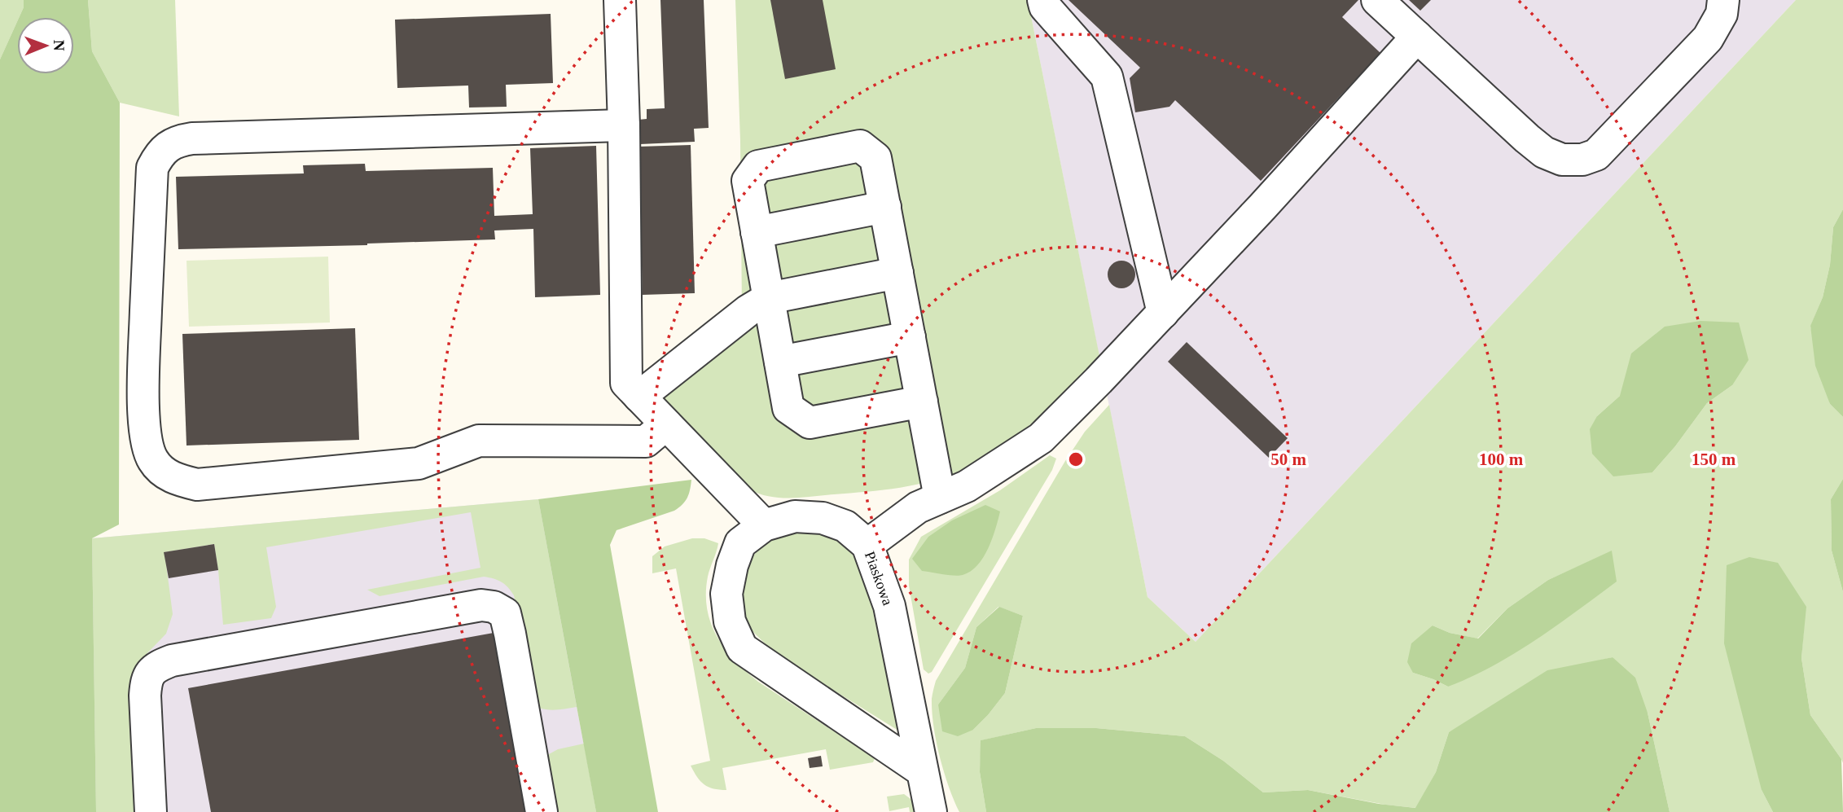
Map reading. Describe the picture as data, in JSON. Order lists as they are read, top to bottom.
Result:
{
  "streets": {
    "street": ["Piaskowa"]
  },
  "north": "right",
  "rings": ["50 m", "100 m", "150 m"]
}
